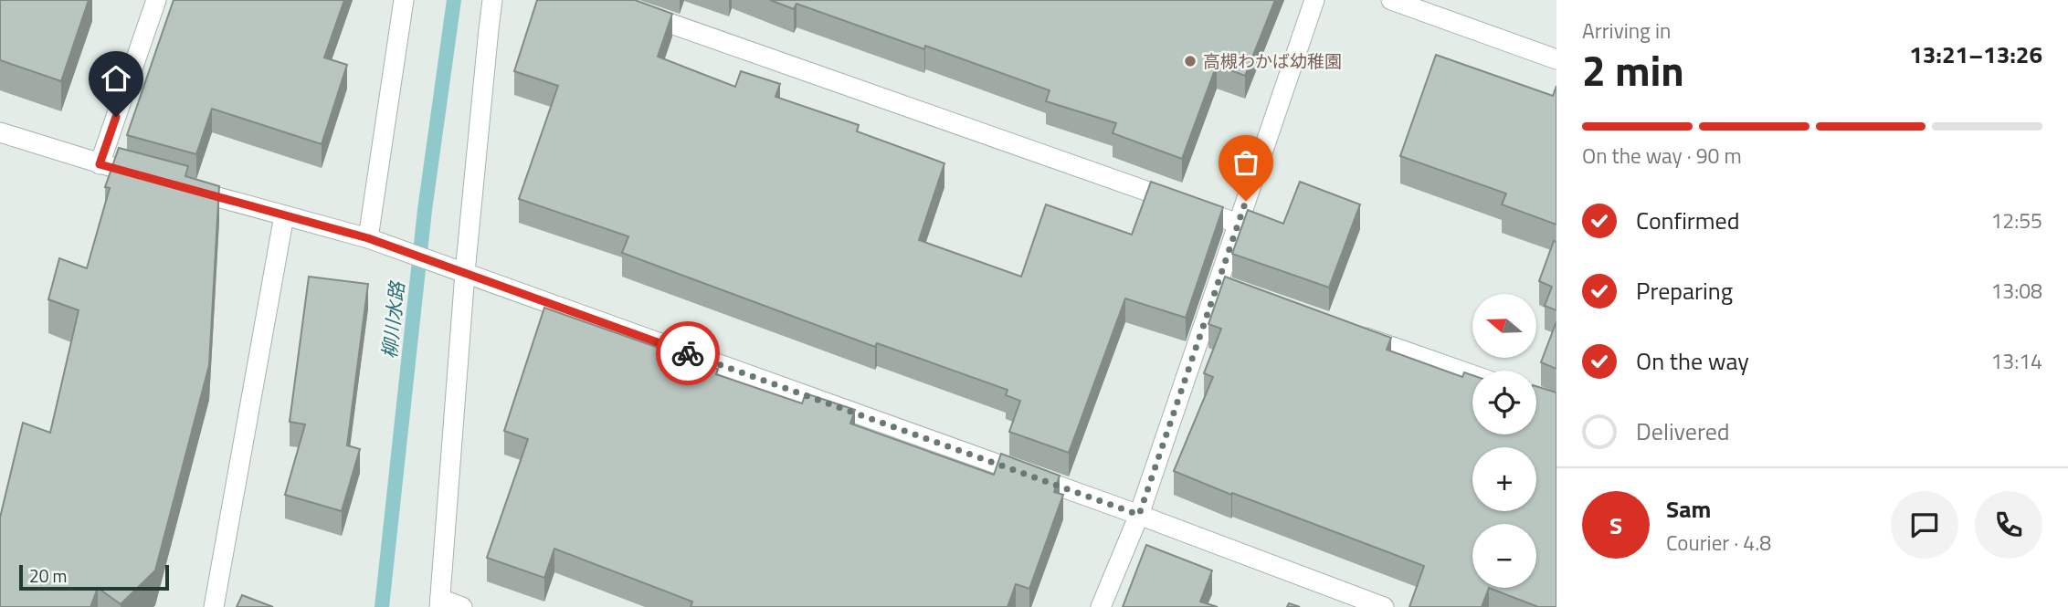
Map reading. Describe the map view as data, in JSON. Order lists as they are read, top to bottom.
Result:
{
  "water": ["柳川水路"],
  "places": ["高槻わかば幼稚園"],
  "scale_bar": "20 m",
  "north": "left",
  "page": {
    "heading": ["2 min", "Arriving in", "13:21–13:26"],
    "panel": ["Sam", "Courier · 4.8"],
    "bar": "On the way · 90 m",
    "list": [
      ["Confirmed", "12:55"],
      ["Preparing", "13:08"],
      ["On the way", "13:14"],
      "Delivered"
    ],
    "map_buttons": ["+", "−"],
    "round": "S",
    "scale": "20 m"
  }
}
